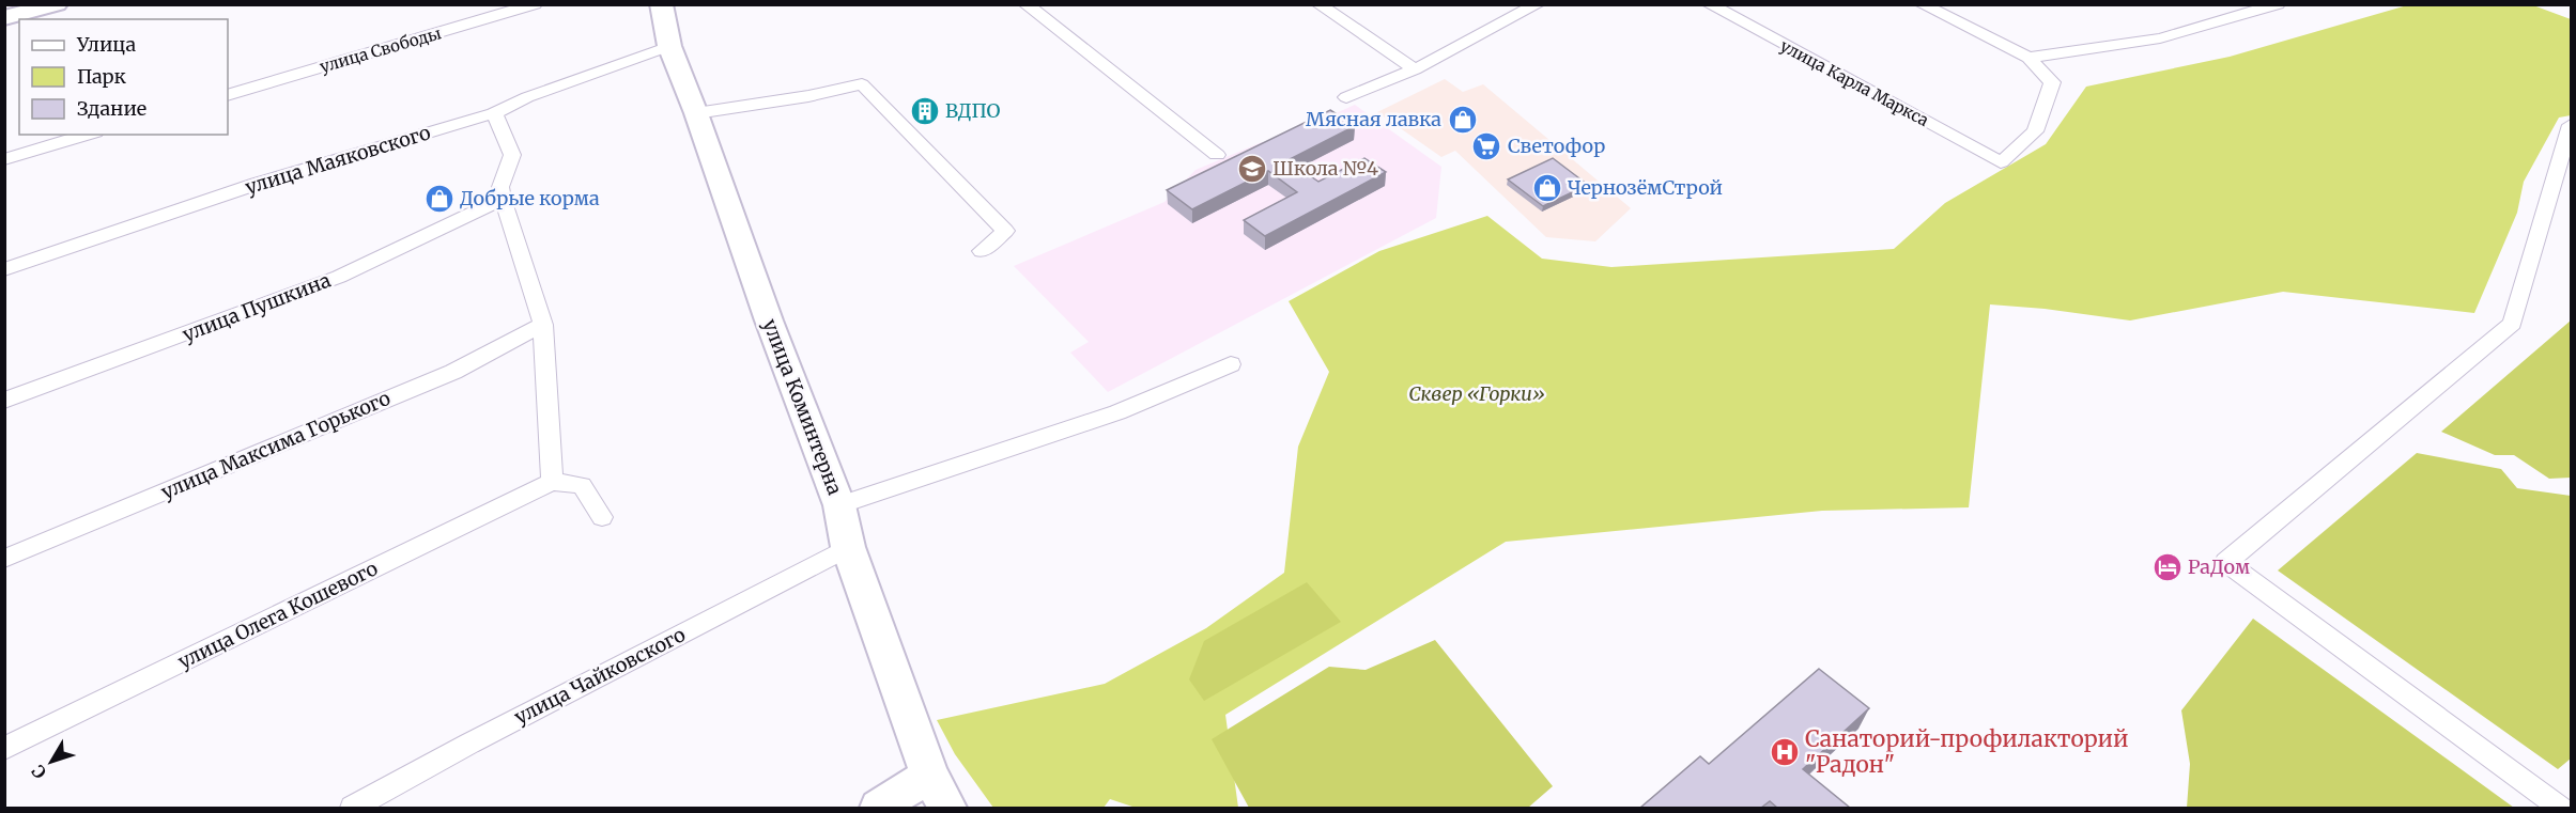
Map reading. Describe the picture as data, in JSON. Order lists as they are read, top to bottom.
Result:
{
  "streets": {
    "street": [
      "улица Свободы",
      "улица Карла Маркса",
      "улица Маяковского",
      "улица Пушкина",
      "улица Коминтерна",
      "улица Максима Горького",
      "улица Олега Кошевого",
      "улица Чайковского"
    ]
  },
  "crossings": [
    ["улица Маяковского", "улица Коминтерна"],
    ["улица Коминтерна", "улица Чайковского"]
  ],
  "parks": ["Сквер «Горки»"],
  "places": {
    "building": ["ВДПО"],
    "shop": ["Мясная лавка", "ЧернозёмСтрой", "Добрые корма"],
    "supermarket": ["Светофор"],
    "school or university": ["Школа №4"],
    "hotel": ["РаДом"],
    "hospital": ["Санаторий-профилакторий \"Радон\""]
  },
  "legend": ["Улица", "Парк", "Здание"],
  "north": "bottom left"
}
